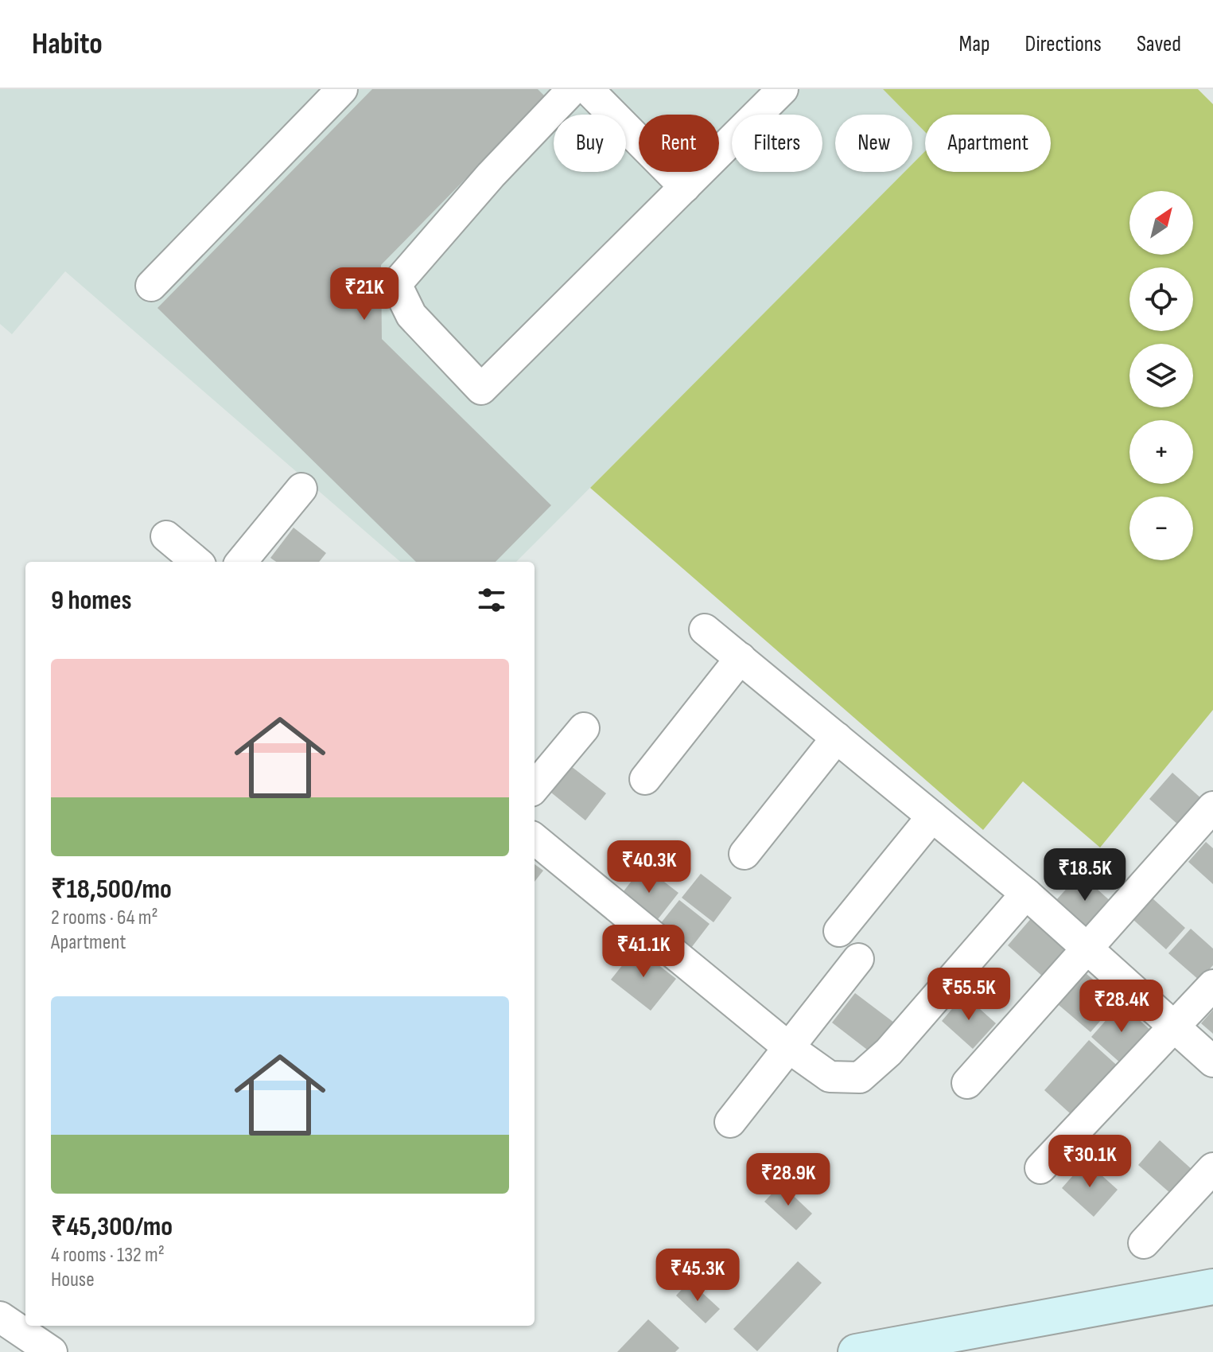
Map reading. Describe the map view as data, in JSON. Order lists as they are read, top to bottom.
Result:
{
  "north": "top right",
  "page": {
    "header": "Habito",
    "nav": ["Map", "Directions", "Saved"],
    "chip": [
      "Buy",
      "Rent",
      "Filters",
      "New",
      "Apartment"
    ],
    "map_buttons": ["+", "−"],
    "price": [
      "₹21K",
      "₹40.3K",
      "₹18.5K",
      "₹41.1K",
      "₹55.5K",
      "₹28.4K",
      "₹30.1K",
      "₹28.9K",
      "₹45.3K"
    ],
    "heading": "9 homes",
    "list": [
      {
        "name": "₹18,500/mo",
        "note": "2 rooms · 64 m² · Apartment"
      },
      {
        "name": "₹45,300/mo",
        "note": "4 rooms · 132 m² · House"
      }
    ]
  }
}
